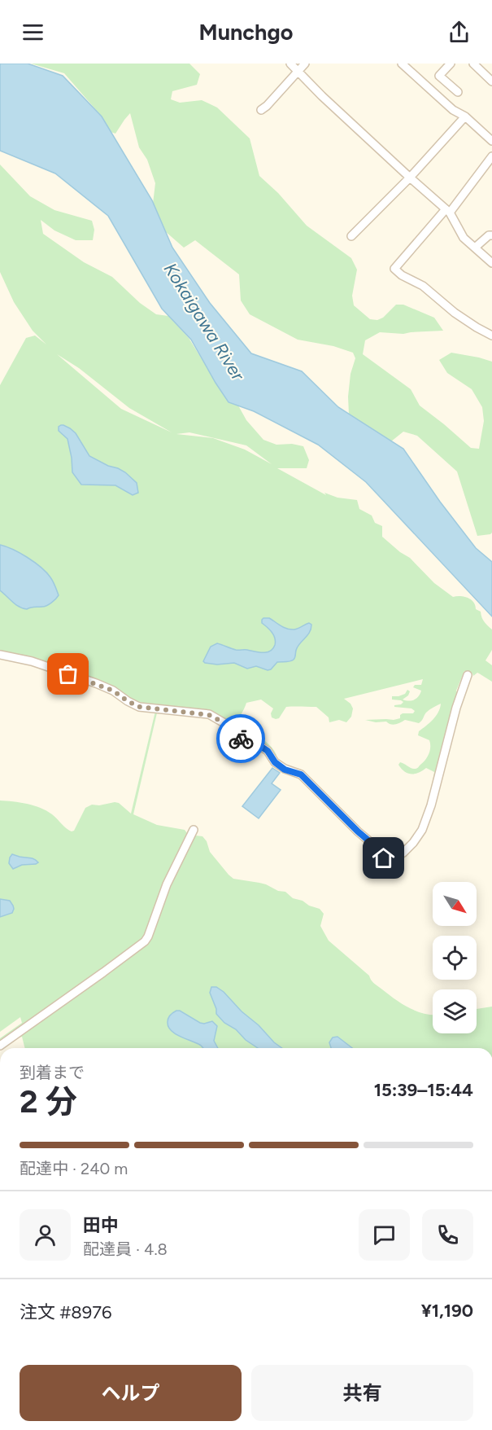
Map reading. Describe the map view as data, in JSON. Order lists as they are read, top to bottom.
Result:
{
  "water": ["Kokaigawa River"],
  "north": "bottom right",
  "page": {
    "header": "Munchgo",
    "heading": ["2 分", "到着まで", "15:39–15:44"],
    "panel": [
      "田中",
      "配達員 · 4.8",
      "注文 #8976",
      "¥1,190"
    ],
    "bar": "配達中 · 240 m",
    "buttons": ["ヘルプ", "共有"]
  }
}
